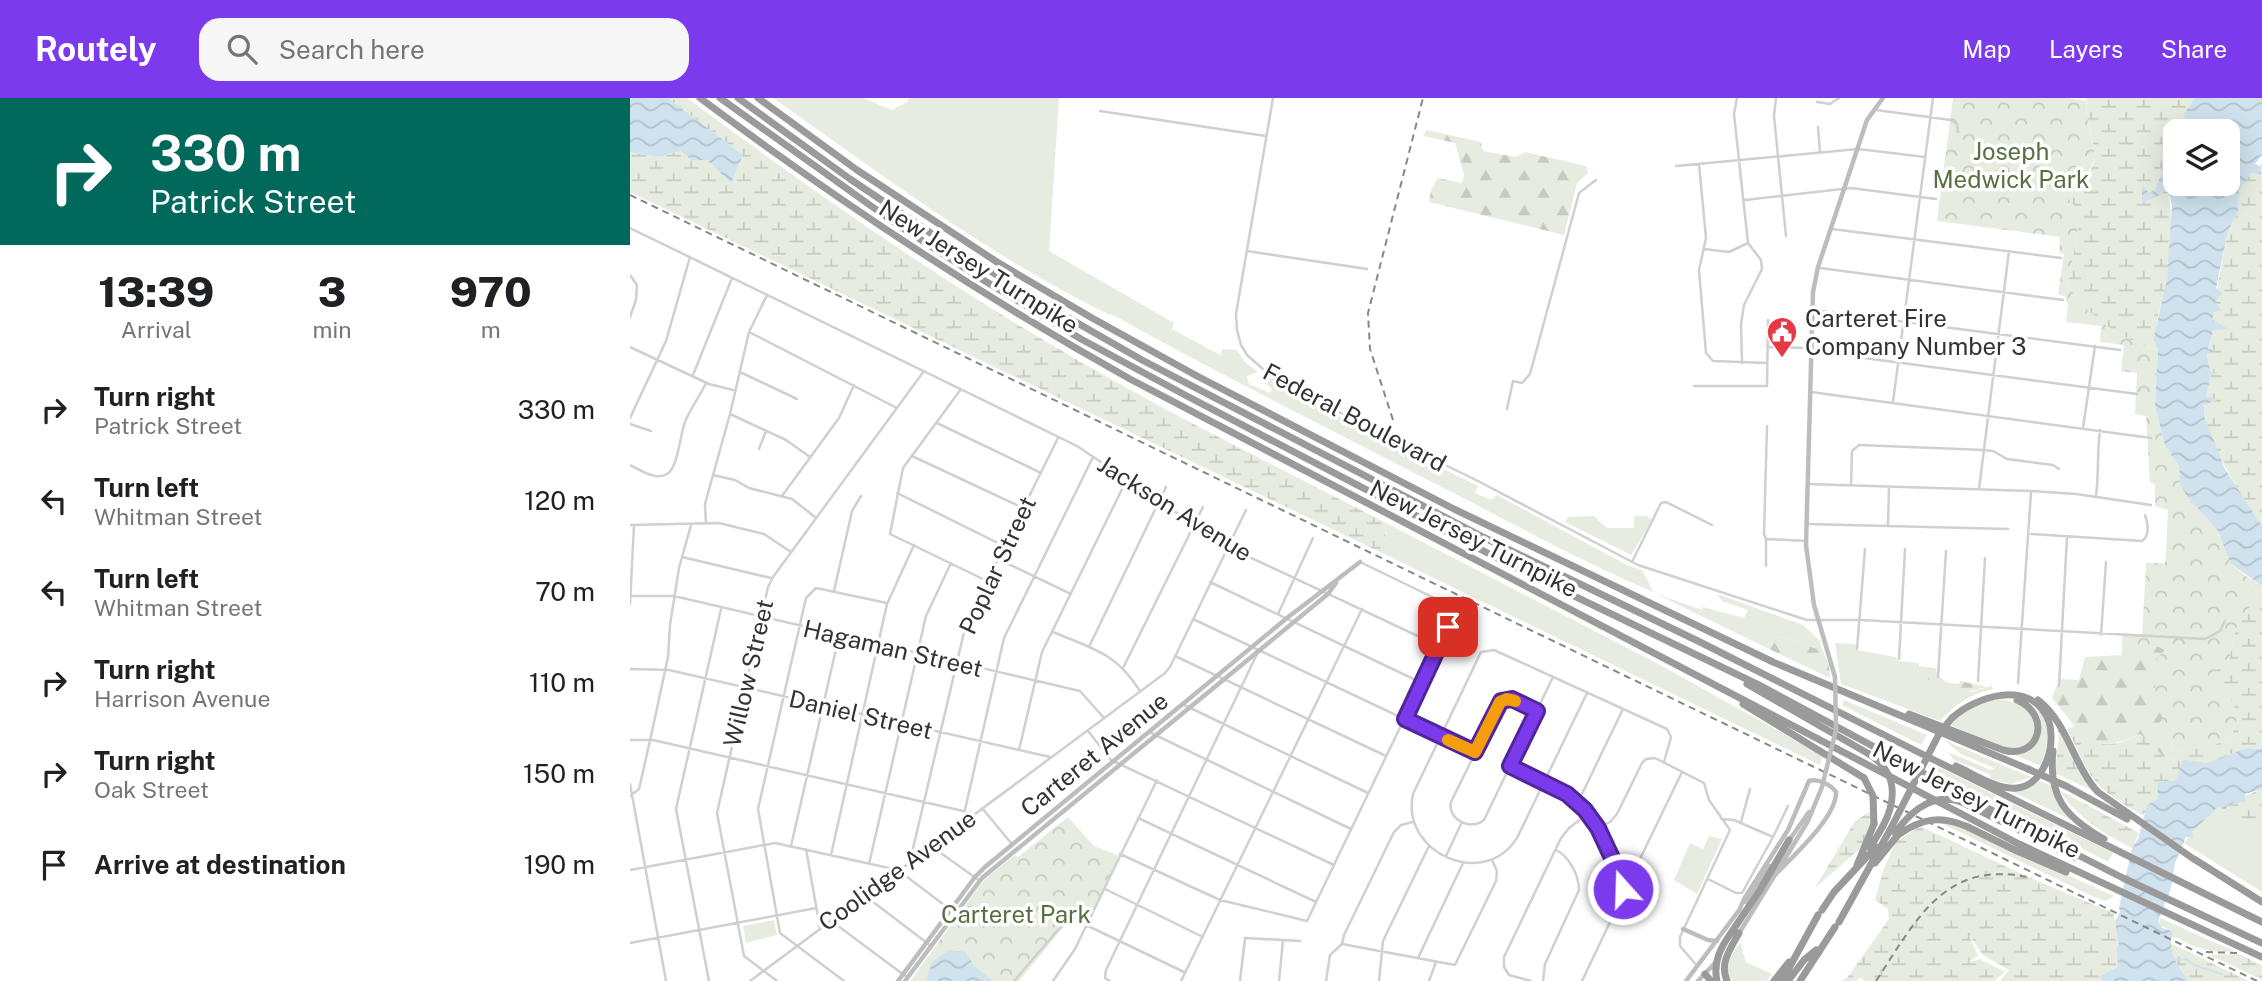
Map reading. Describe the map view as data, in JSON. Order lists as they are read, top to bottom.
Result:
{
  "streets": {
    "highway": ["New Jersey Turnpike"],
    "main road": ["Carteret Avenue"],
    "street": [
      "Federal Boulevard",
      "Jackson Avenue",
      "Poplar Street",
      "Hagaman Street",
      "Willow Street",
      "Daniel Street",
      "Coolidge Avenue"
    ]
  },
  "crossings": [
    ["Jackson Avenue", "Poplar Street"],
    ["Jackson Avenue", "Willow Street"],
    ["Jackson Avenue", "Carteret Avenue"],
    ["Jackson Avenue", "Coolidge Avenue"],
    ["Poplar Street", "Hagaman Street"],
    ["Poplar Street", "Daniel Street"],
    ["Poplar Street", "Coolidge Avenue"],
    ["Hagaman Street", "Willow Street"],
    ["Hagaman Street", "Coolidge Avenue"],
    ["Willow Street", "Daniel Street"],
    ["Willow Street", "Coolidge Avenue"],
    ["Daniel Street", "Coolidge Avenue"]
  ],
  "parks": ["Joseph Medwick Park", "Carteret Park"],
  "places": {
    "public building": ["Carteret Fire Company Number 3"]
  },
  "page": {
    "header": "Routely",
    "search": "Search here",
    "nav": ["Map", "Layers", "Share"],
    "turn": ["330 m", "Patrick Street"],
    "eta": [
      "13:39",
      "Arrival",
      "3",
      "min",
      "970",
      "m"
    ],
    "list": [
      {
        "name": "Turn right",
        "note": "Patrick Street",
        "value": "330 m"
      },
      {
        "name": "Turn left",
        "note": "Whitman Street",
        "value": "120 m"
      },
      {
        "name": "Turn left",
        "note": "Whitman Street",
        "value": "70 m"
      },
      {
        "name": "Turn right",
        "note": "Harrison Avenue",
        "value": "110 m"
      },
      {
        "name": "Turn right",
        "note": "Oak Street",
        "value": "150 m"
      },
      {
        "name": "Arrive at destination",
        "value": "190 m"
      }
    ]
  }
}
